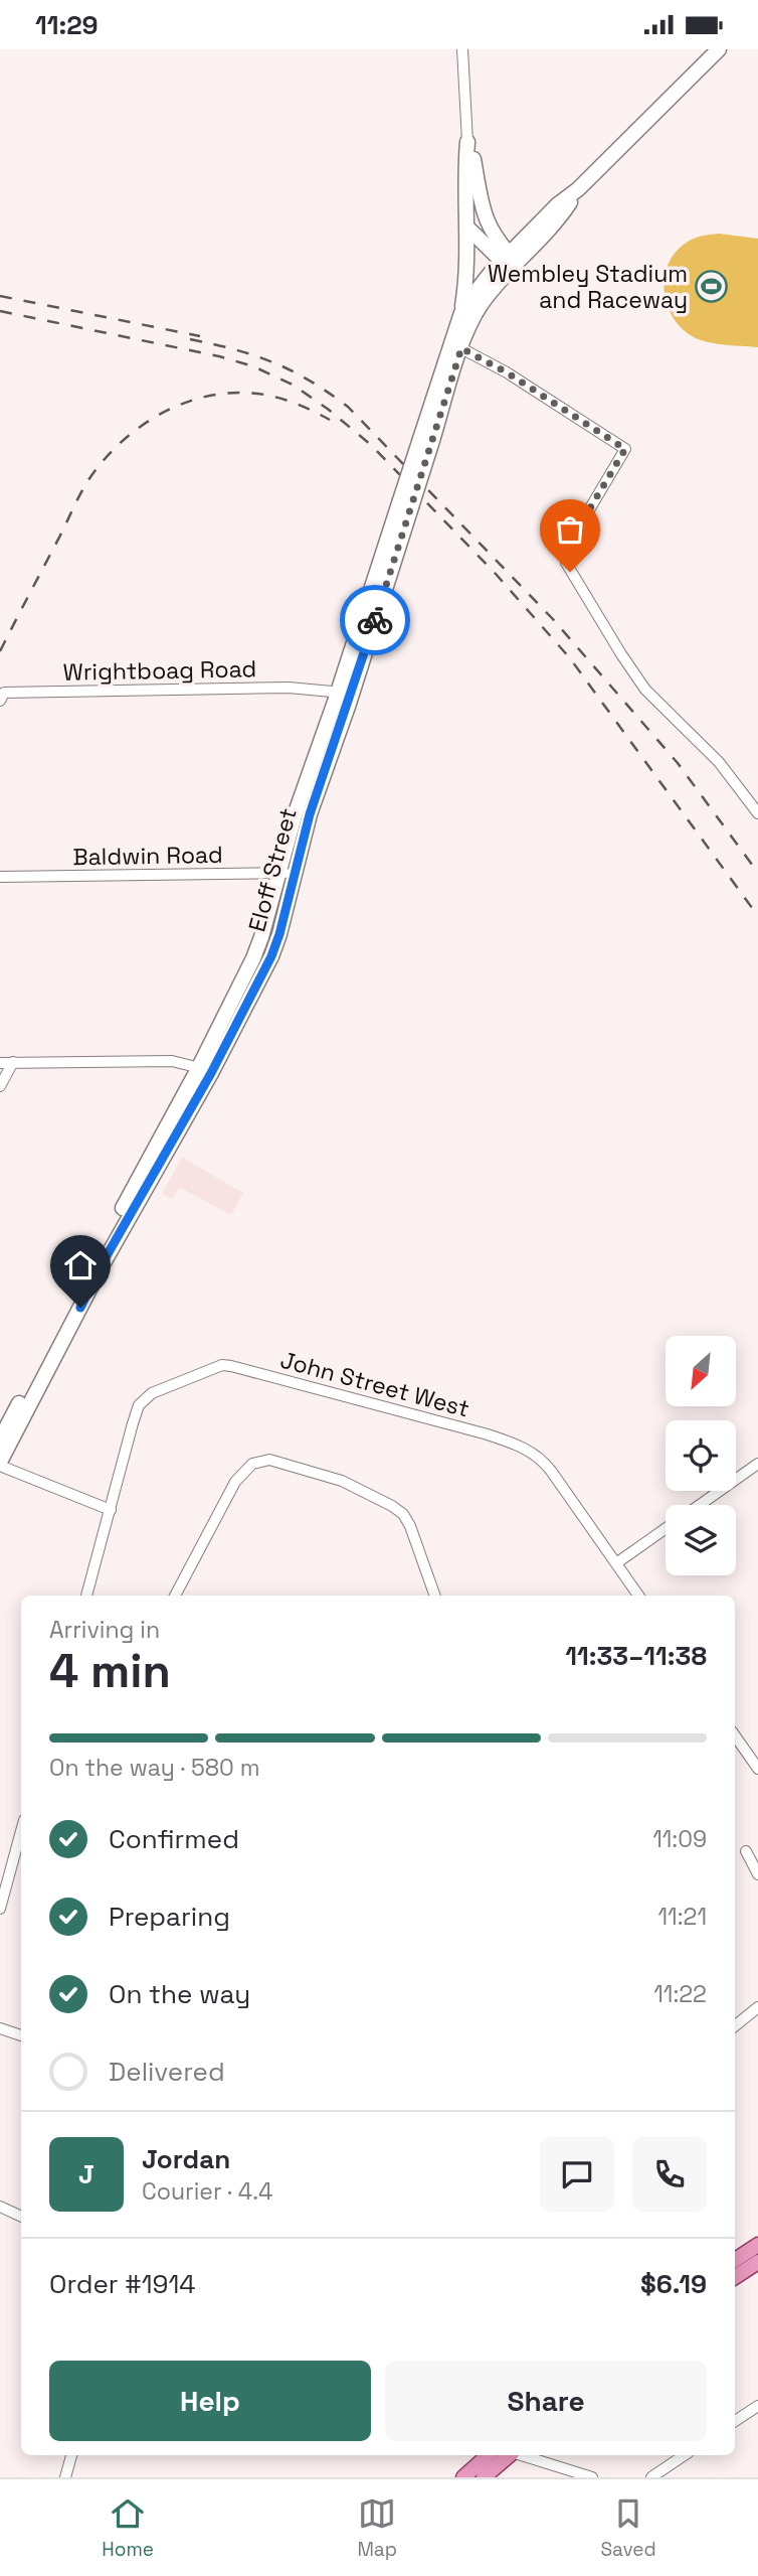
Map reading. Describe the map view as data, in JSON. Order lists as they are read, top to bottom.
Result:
{
  "streets": {
    "street": [
      "Wrightboag Road",
      "Baldwin Road",
      "Eloff Street",
      "John Street West"
    ]
  },
  "crossings": [
    ["Wrightboag Road", "Eloff Street"],
    ["Baldwin Road", "Eloff Street"]
  ],
  "places": {
    "sports": ["Wembley Stadium and Raceway"]
  },
  "north": "bottom left",
  "page": {
    "status": "11:29",
    "heading": ["4 min", "Arriving in", "11:33–11:38"],
    "panel": [
      "Jordan",
      "Courier · 4.4",
      "Order #1914",
      "$6.19"
    ],
    "bar": "On the way · 580 m",
    "list": [
      ["Confirmed", "11:09"],
      ["Preparing", "11:21"],
      ["On the way", "11:22"],
      "Delivered"
    ],
    "round": "J",
    "buttons": ["Help", "Share"],
    "tabs": ["Home", "Map", "Saved"]
  }
}
